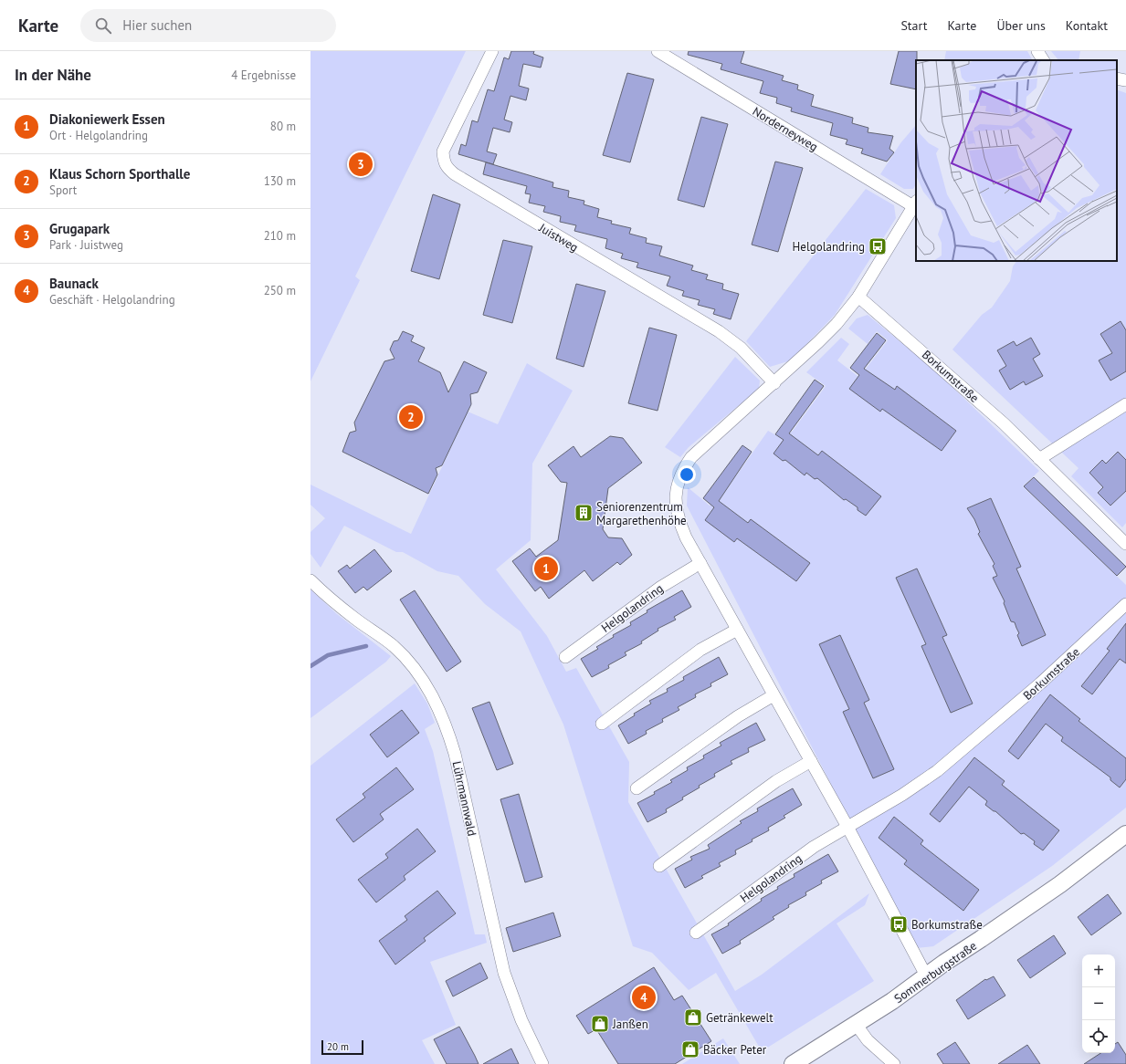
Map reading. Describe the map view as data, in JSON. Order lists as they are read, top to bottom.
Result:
{
  "streets": {
    "street": [
      "Norderneyweg",
      "Juistweg",
      "Borkumstraße",
      "Helgolandring",
      "Lührmannwald",
      "Sommerburgstraße"
    ]
  },
  "crossings": [
    ["Borkumstraße", "Helgolandring"]
  ],
  "places": {
    "bus stop": ["Helgolandring", "Borkumstraße"],
    "building": ["Seniorenzentrum Margarethenhöhe"],
    "shop": ["Getränkewelt", "Janßen", "Bäcker Peter"]
  },
  "scale_bar": "20 m",
  "page": {
    "header": "Karte",
    "search": "Hier suchen",
    "nav": [
      "Start",
      "Karte",
      "Über uns",
      "Kontakt"
    ],
    "heading": ["In der Nähe", "4 Ergebnisse"],
    "list": [
      {
        "mark": "1",
        "name": "Diakoniewerk Essen",
        "note": "Ort · Helgolandring",
        "value": "80 m"
      },
      {
        "mark": "2",
        "name": "Klaus Schorn Sporthalle",
        "note": "Sport",
        "value": "130 m"
      },
      {
        "mark": "3",
        "name": "Grugapark",
        "note": "Park · Juistweg",
        "value": "210 m"
      },
      {
        "mark": "4",
        "name": "Baunack",
        "note": "Geschäft · Helgolandring",
        "value": "250 m"
      }
    ],
    "pins": [
      "3",
      "2",
      "1",
      "4"
    ],
    "map_buttons": ["+", "−"],
    "scale": "20 m"
  }
}
